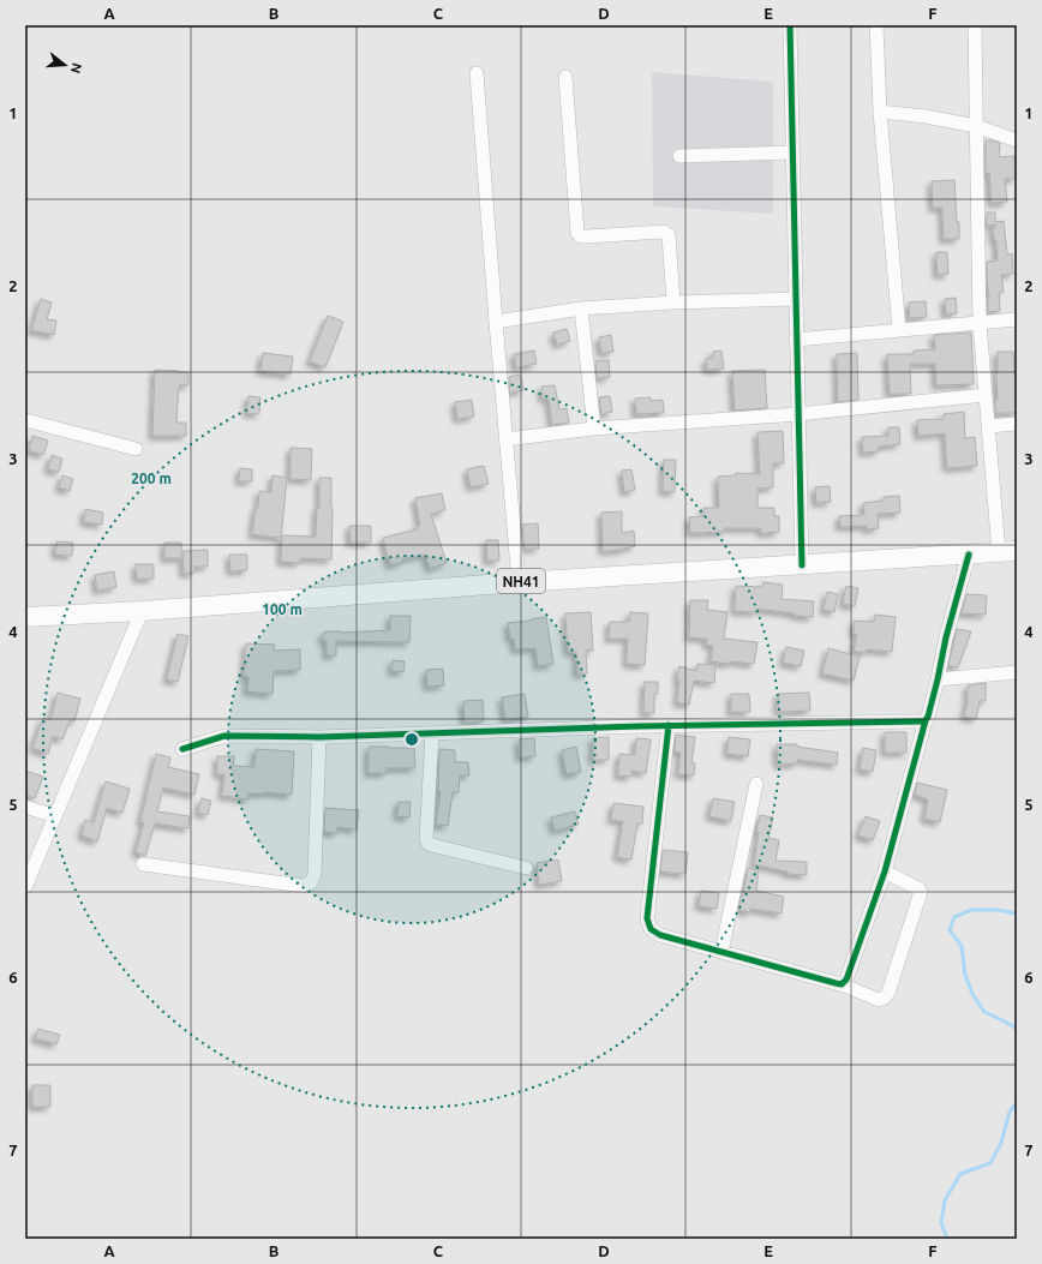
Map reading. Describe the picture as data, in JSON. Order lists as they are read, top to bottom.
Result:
{
  "streets": {
    "highway": ["NH41"]
  },
  "north": "right",
  "grid": {
    "columns": [
      "A",
      "B",
      "C",
      "D",
      "E",
      "F"
    ],
    "rows": [
      "1",
      "2",
      "3",
      "4",
      "5",
      "6",
      "7"
    ]
  },
  "rings": ["200 m", "100 m"]
}
